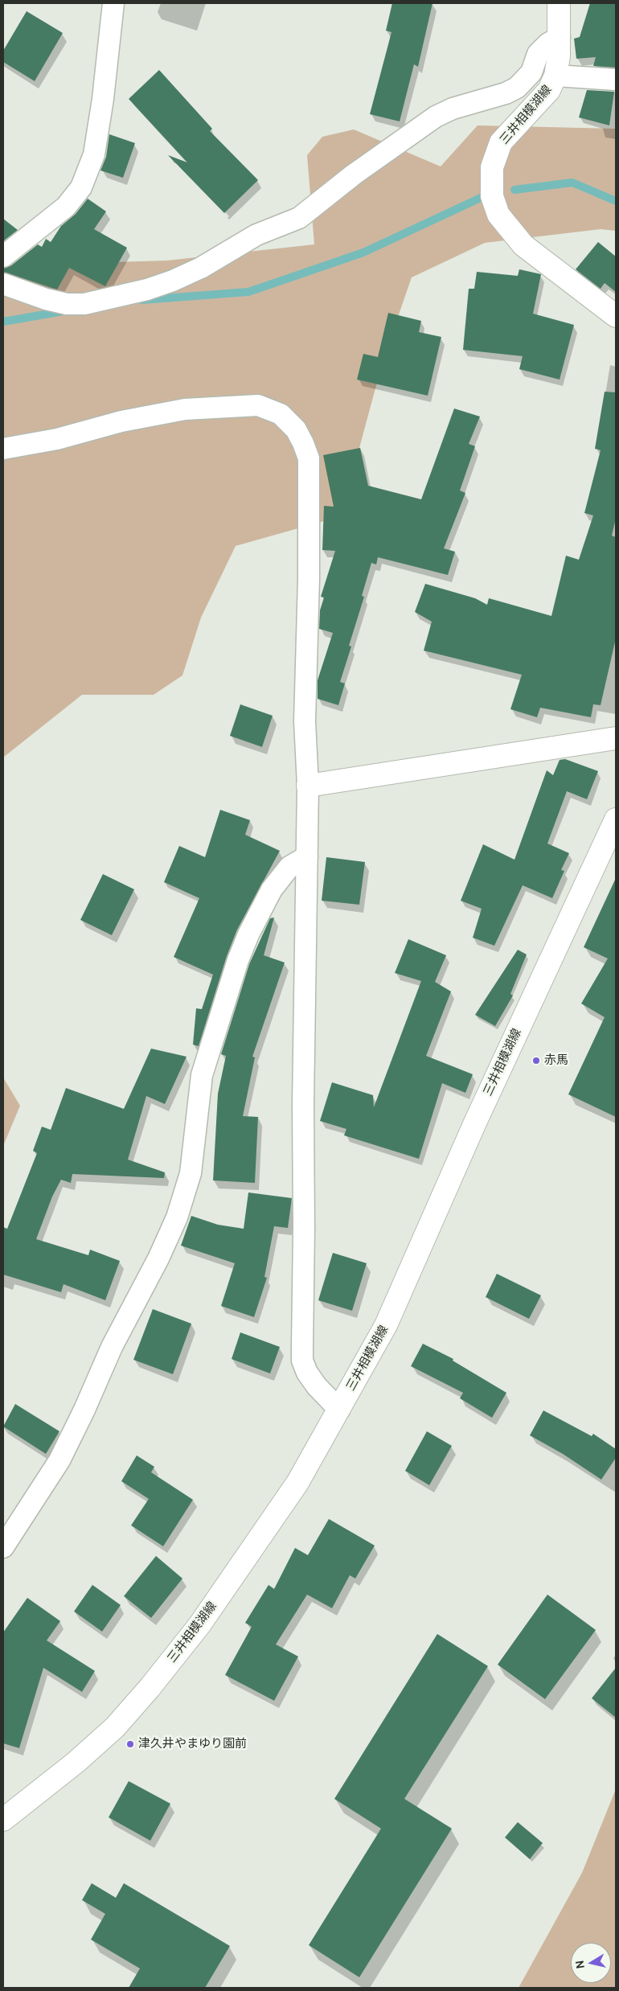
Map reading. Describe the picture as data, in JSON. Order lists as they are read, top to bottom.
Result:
{
  "streets": {
    "main road": ["三井相模湖線"]
  },
  "places": ["赤馬", "津久井やまゆり園前"],
  "north": "left"
}
